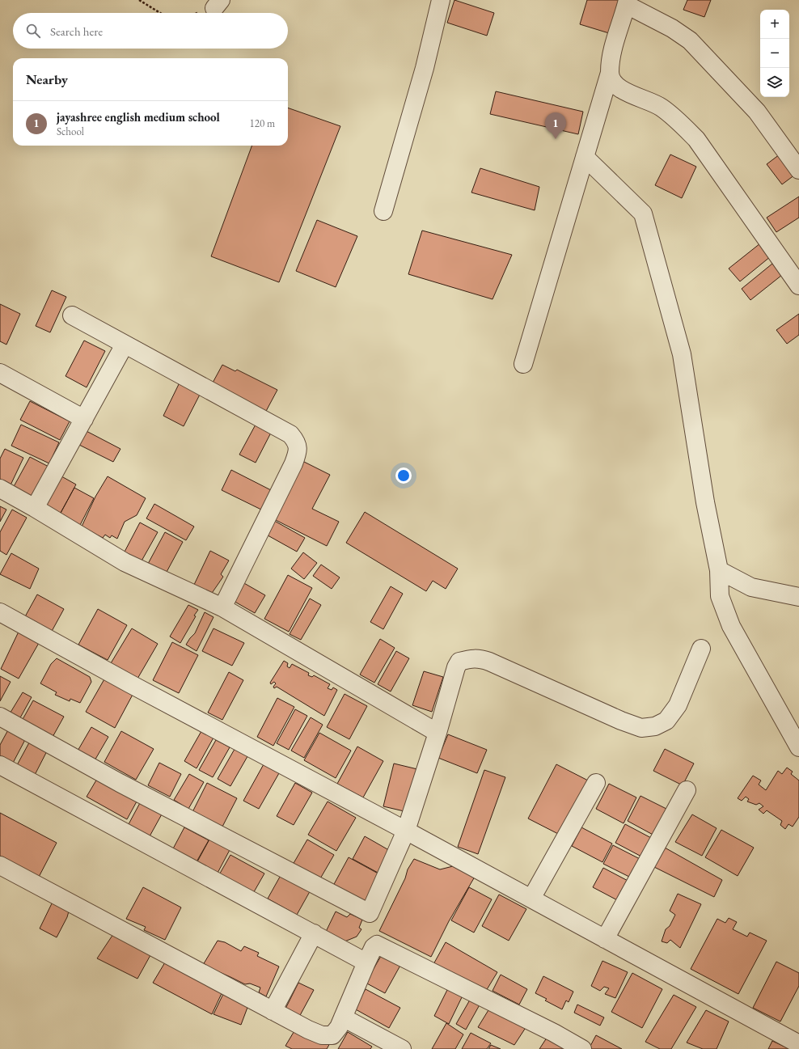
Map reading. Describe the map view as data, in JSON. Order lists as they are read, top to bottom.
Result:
{
  "page": {
    "map_buttons": ["+", "−"],
    "search": "Search here",
    "heading": "Nearby",
    "list": [
      {
        "mark": "1",
        "name": "jayashree english medium school",
        "note": "School",
        "value": "120 m"
      }
    ],
    "pins": "1"
  }
}
